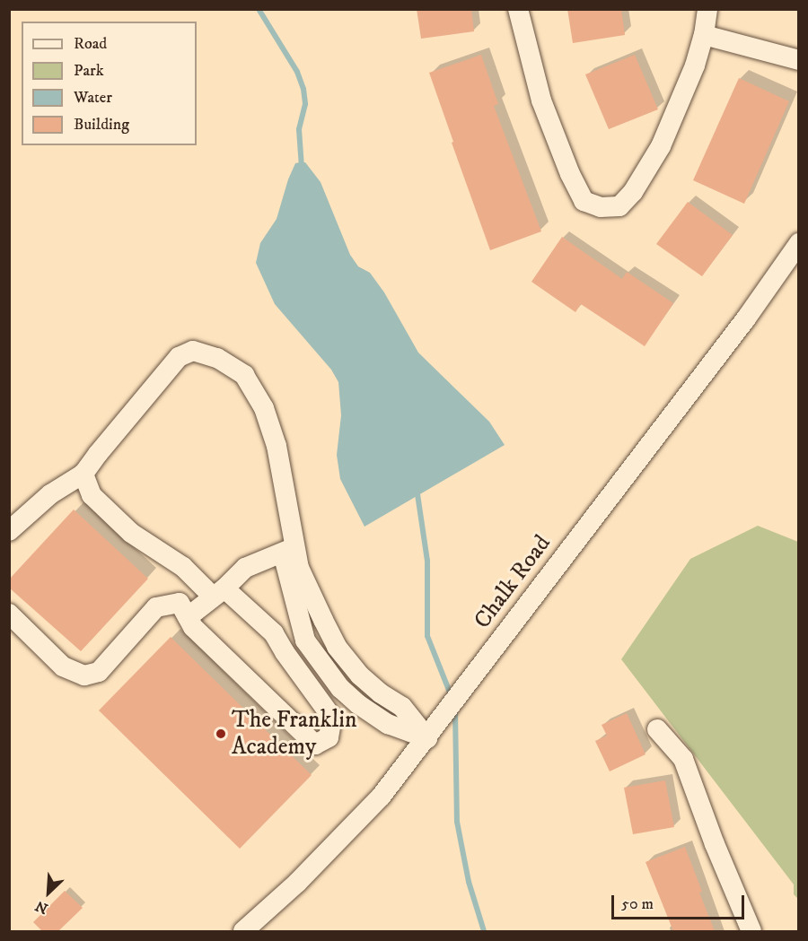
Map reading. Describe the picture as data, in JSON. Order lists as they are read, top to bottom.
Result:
{
  "streets": {
    "street": ["Chalk Road"]
  },
  "places": ["The Franklin Academy"],
  "legend": [
    "Road",
    "Park",
    "Water",
    "Building"
  ],
  "scale_bar": "50 m",
  "north": "bottom left"
}
